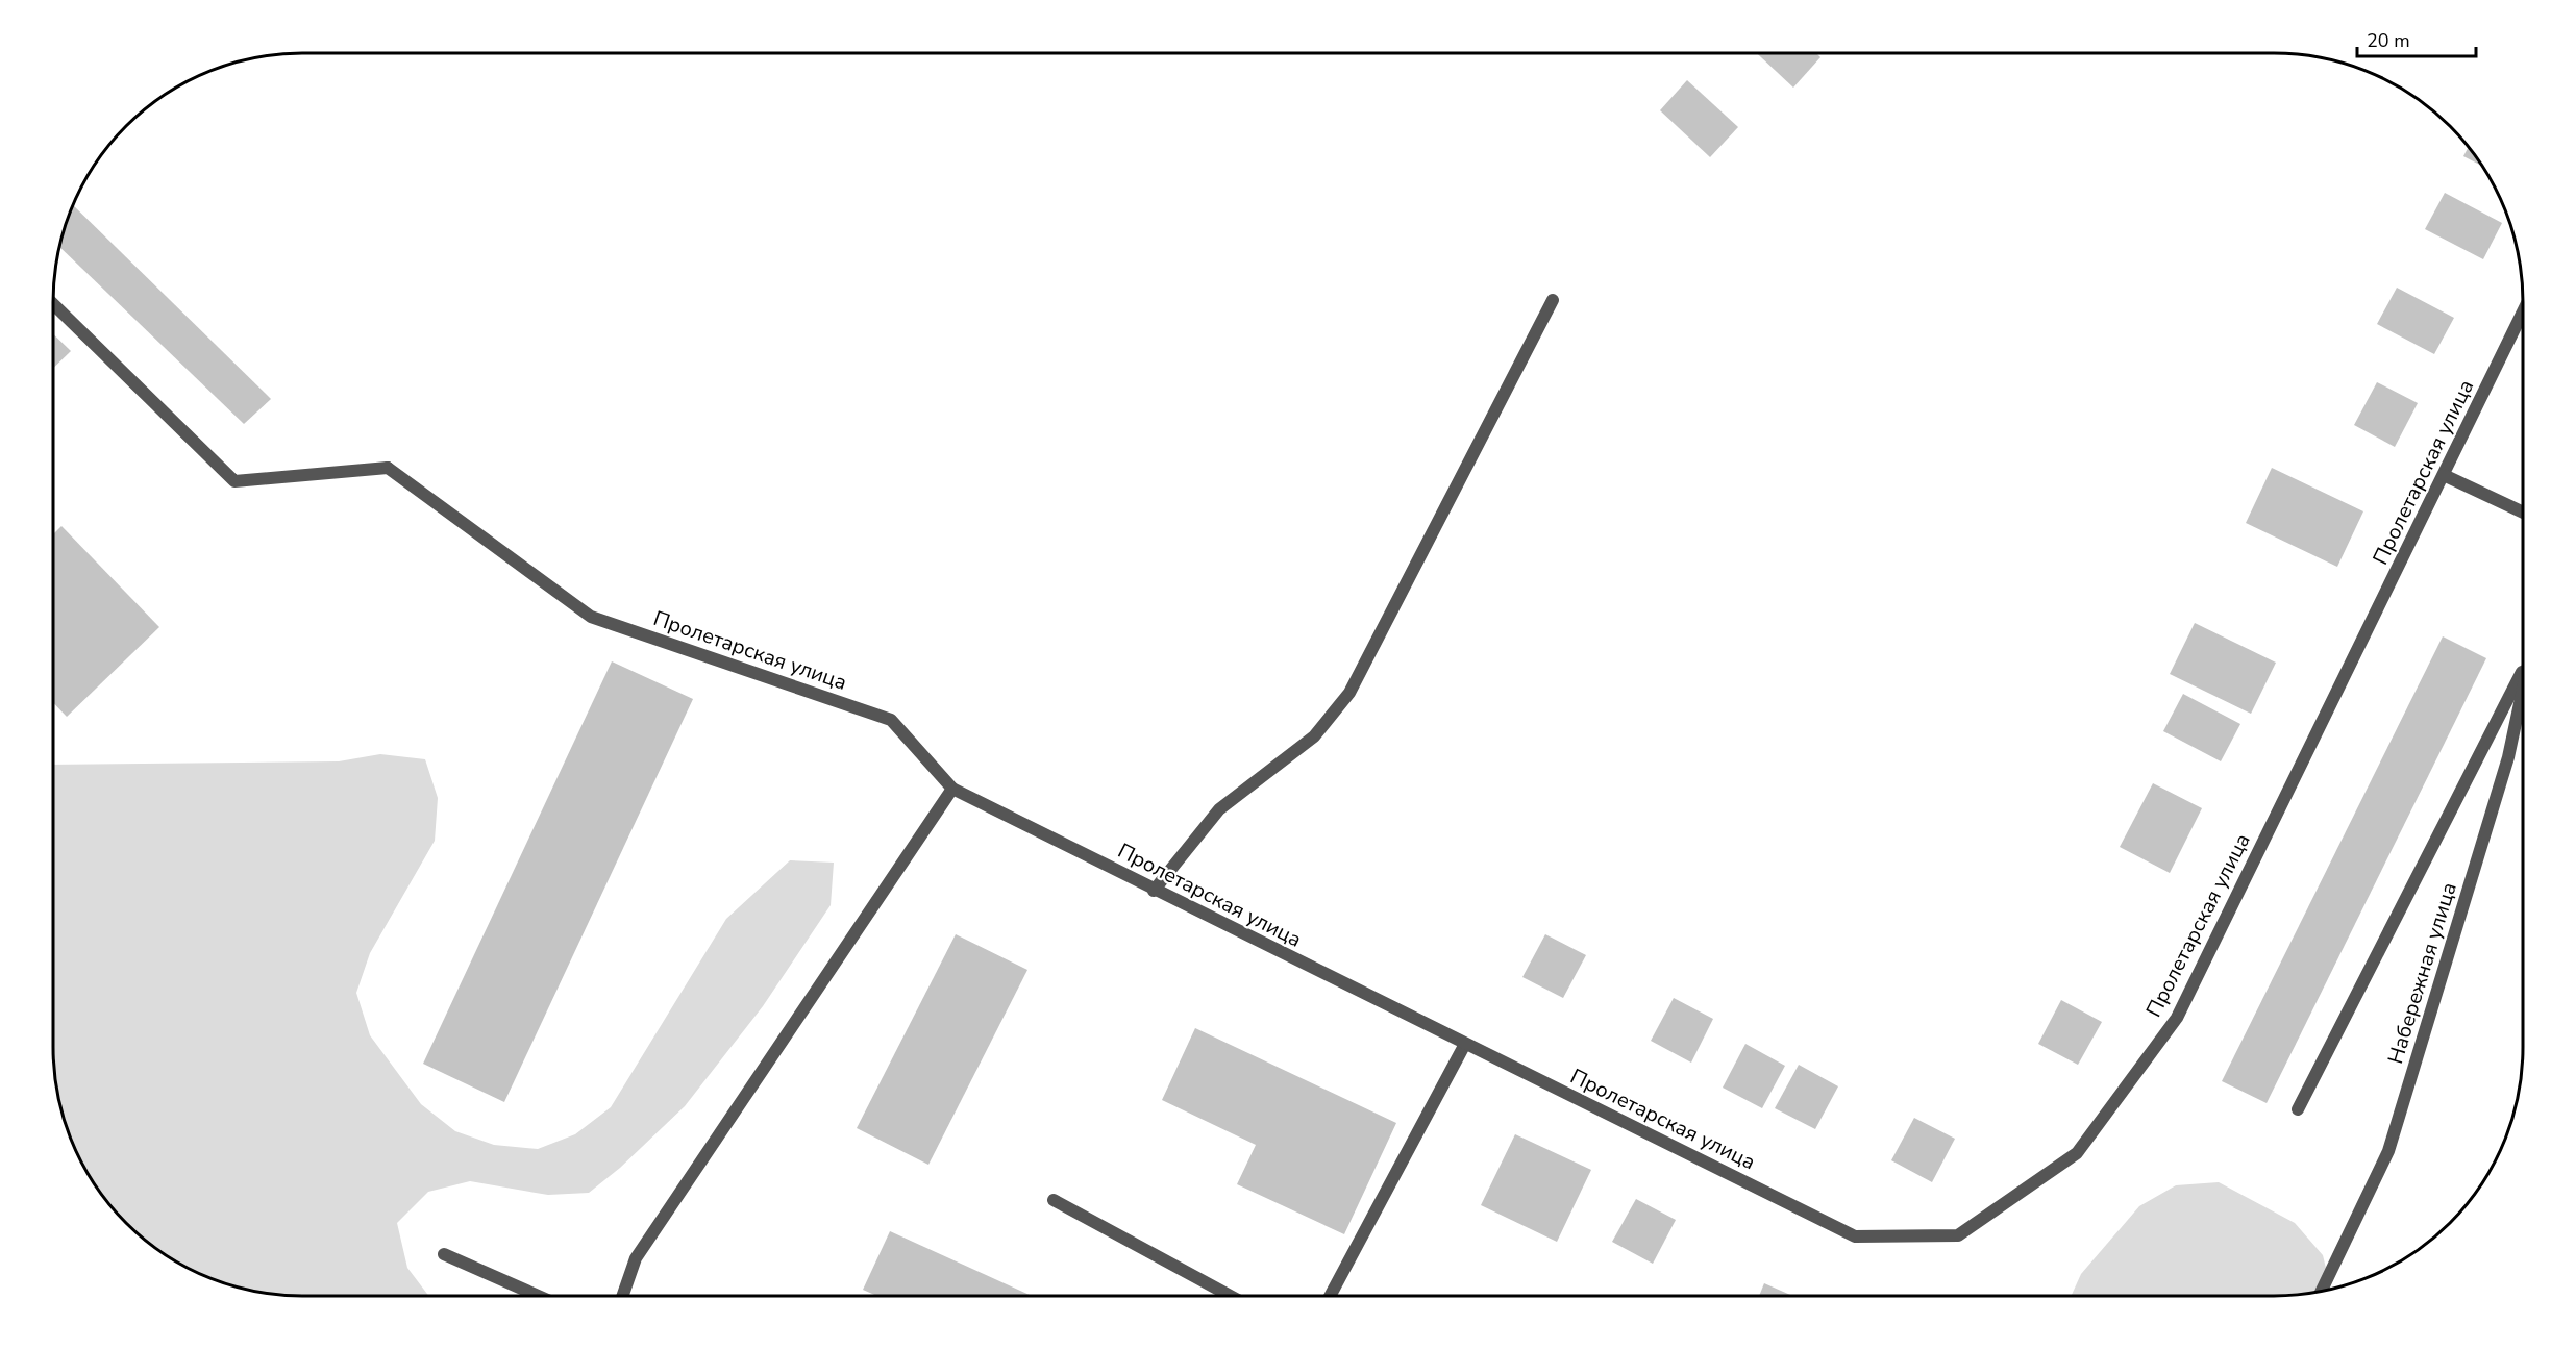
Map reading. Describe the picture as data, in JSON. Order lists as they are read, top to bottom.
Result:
{
  "streets": {
    "street": ["Пролетарская улица", "Набережная улица"]
  },
  "scale_bar": "20 m"
}
